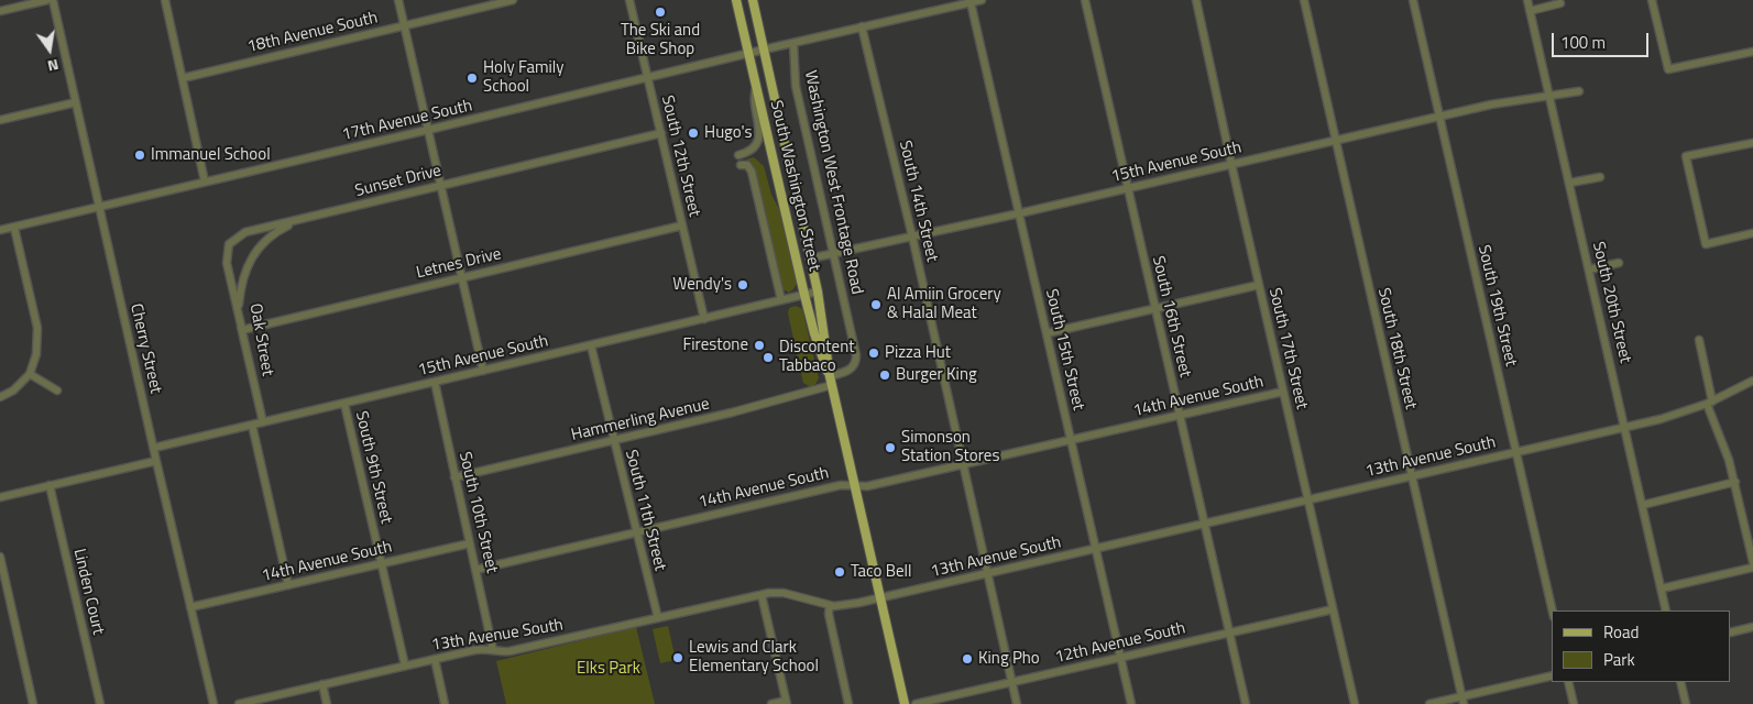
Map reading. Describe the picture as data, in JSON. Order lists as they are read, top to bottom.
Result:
{
  "streets": {
    "main road": ["South Washington Street"],
    "street": [
      "18th Avenue South",
      "17th Avenue South",
      "South 12th Street",
      "15th Avenue South",
      "Sunset Drive",
      "Washington West Frontage Road",
      "South 14th Street",
      "Letnes Drive",
      "South 20th Street",
      "South 19th Street",
      "South 16th Street",
      "Oak Street",
      "Cherry Street",
      "South 17th Street",
      "South 18th Street",
      "South 15th Street",
      "14th Avenue South",
      "Hammerling Avenue",
      "13th Avenue South",
      "South 9th Street",
      "South 11th Street",
      "South 10th Street",
      "Linden Court",
      "12th Avenue South"
    ]
  },
  "crossings": [
    ["17th Avenue South", "South 12th Street"],
    ["17th Avenue South", "Washington West Frontage Road"],
    ["17th Avenue South", "South Washington Street"],
    ["17th Avenue South", "South 14th Street"],
    ["17th Avenue South", "Cherry Street"],
    ["17th Avenue South", "South 15th Street"],
    ["South 12th Street", "15th Avenue South"],
    ["South 12th Street", "Sunset Drive"],
    ["South 12th Street", "Letnes Drive"],
    ["15th Avenue South", "Washington West Frontage Road"],
    ["15th Avenue South", "South Washington Street"],
    ["15th Avenue South", "South 14th Street"],
    ["15th Avenue South", "South 20th Street"],
    ["15th Avenue South", "South 19th Street"],
    ["15th Avenue South", "South 16th Street"],
    ["15th Avenue South", "Oak Street"],
    ["15th Avenue South", "Cherry Street"],
    ["15th Avenue South", "South 17th Street"],
    ["15th Avenue South", "South 18th Street"],
    ["15th Avenue South", "South 15th Street"],
    ["15th Avenue South", "South 9th Street"],
    ["15th Avenue South", "South 11th Street"],
    ["15th Avenue South", "South 10th Street"],
    ["Sunset Drive", "Letnes Drive"],
    ["Sunset Drive", "Oak Street"],
    ["Washington West Frontage Road", "South Washington Street"],
    ["Washington West Frontage Road", "Hammerling Avenue"],
    ["South Washington Street", "14th Avenue South"],
    ["South Washington Street", "Hammerling Avenue"],
    ["South Washington Street", "13th Avenue South"],
    ["South 14th Street", "14th Avenue South"],
    ["South 14th Street", "13th Avenue South"],
    ["South 14th Street", "12th Avenue South"],
    ["Letnes Drive", "Oak Street"],
    ["South 20th Street", "13th Avenue South"],
    ["South 19th Street", "13th Avenue South"],
    ["South 16th Street", "14th Avenue South"],
    ["South 16th Street", "13th Avenue South"],
    ["South 16th Street", "12th Avenue South"],
    ["Cherry Street", "14th Avenue South"],
    ["South 17th Street", "14th Avenue South"],
    ["South 17th Street", "13th Avenue South"],
    ["South 17th Street", "12th Avenue South"],
    ["South 18th Street", "13th Avenue South"],
    ["South 15th Street", "14th Avenue South"],
    ["South 15th Street", "13th Avenue South"],
    ["South 15th Street", "12th Avenue South"],
    ["14th Avenue South", "South 9th Street"],
    ["14th Avenue South", "South 11th Street"],
    ["14th Avenue South", "South 10th Street"],
    ["Hammerling Avenue", "South 11th Street"],
    ["Hammerling Avenue", "South 10th Street"],
    ["13th Avenue South", "South 9th Street"],
    ["13th Avenue South", "South 11th Street"],
    ["13th Avenue South", "South 10th Street"]
  ],
  "parks": ["Elks Park"],
  "places": [
    "The Ski and Bike Shop",
    "Holy Family School",
    "Hugo's",
    "Immanuel School",
    "Wendy's",
    "Al Amiin Grocery & Halal Meat",
    "Firestone",
    "Pizza Hut",
    "Discontent Tabbaco",
    "Burger King",
    "Simonson Station Stores",
    "Taco Bell",
    "Lewis and Clark Elementary School",
    "King Pho"
  ],
  "legend": ["Road", "Park"],
  "scale_bar": "100 m",
  "north": "bottom"
}
